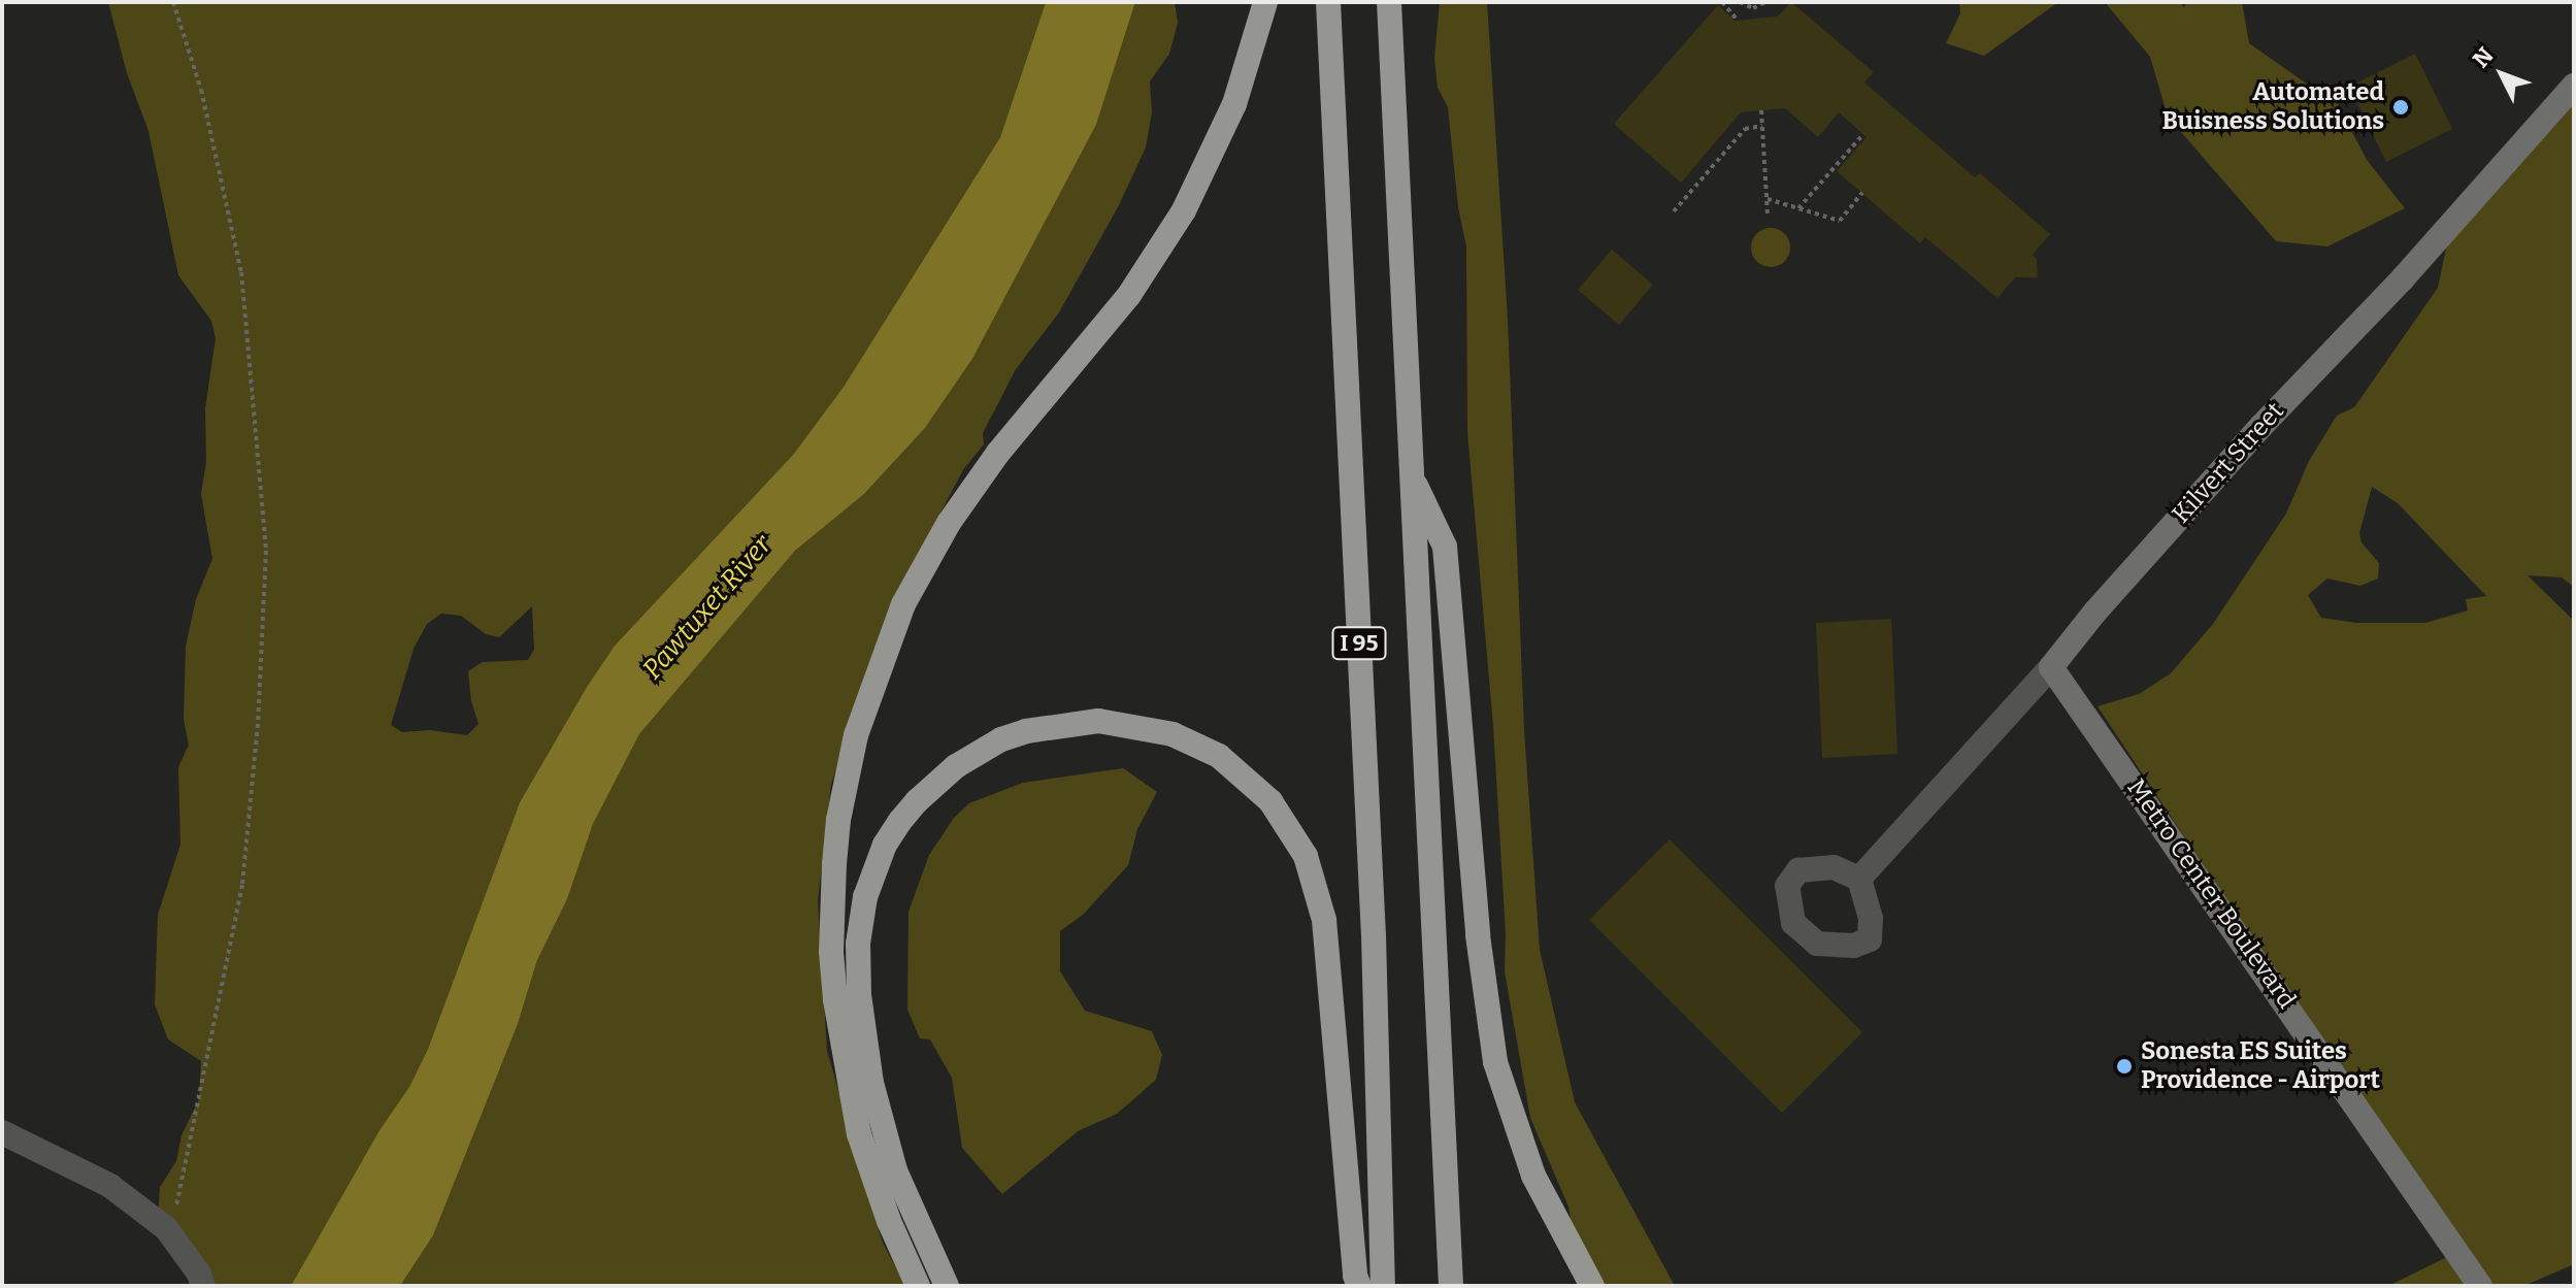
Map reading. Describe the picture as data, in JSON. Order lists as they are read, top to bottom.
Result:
{
  "streets": {
    "highway": ["I 95"],
    "street": ["Kilvert Street", "Metro Center Boulevard"]
  },
  "crossings": [
    ["Kilvert Street", "Metro Center Boulevard"]
  ],
  "water": ["Pawtuxet River"],
  "places": ["Automated Buisness Solutions", "Sonesta ES Suites Providence - Airport"],
  "north": "top left"
}
